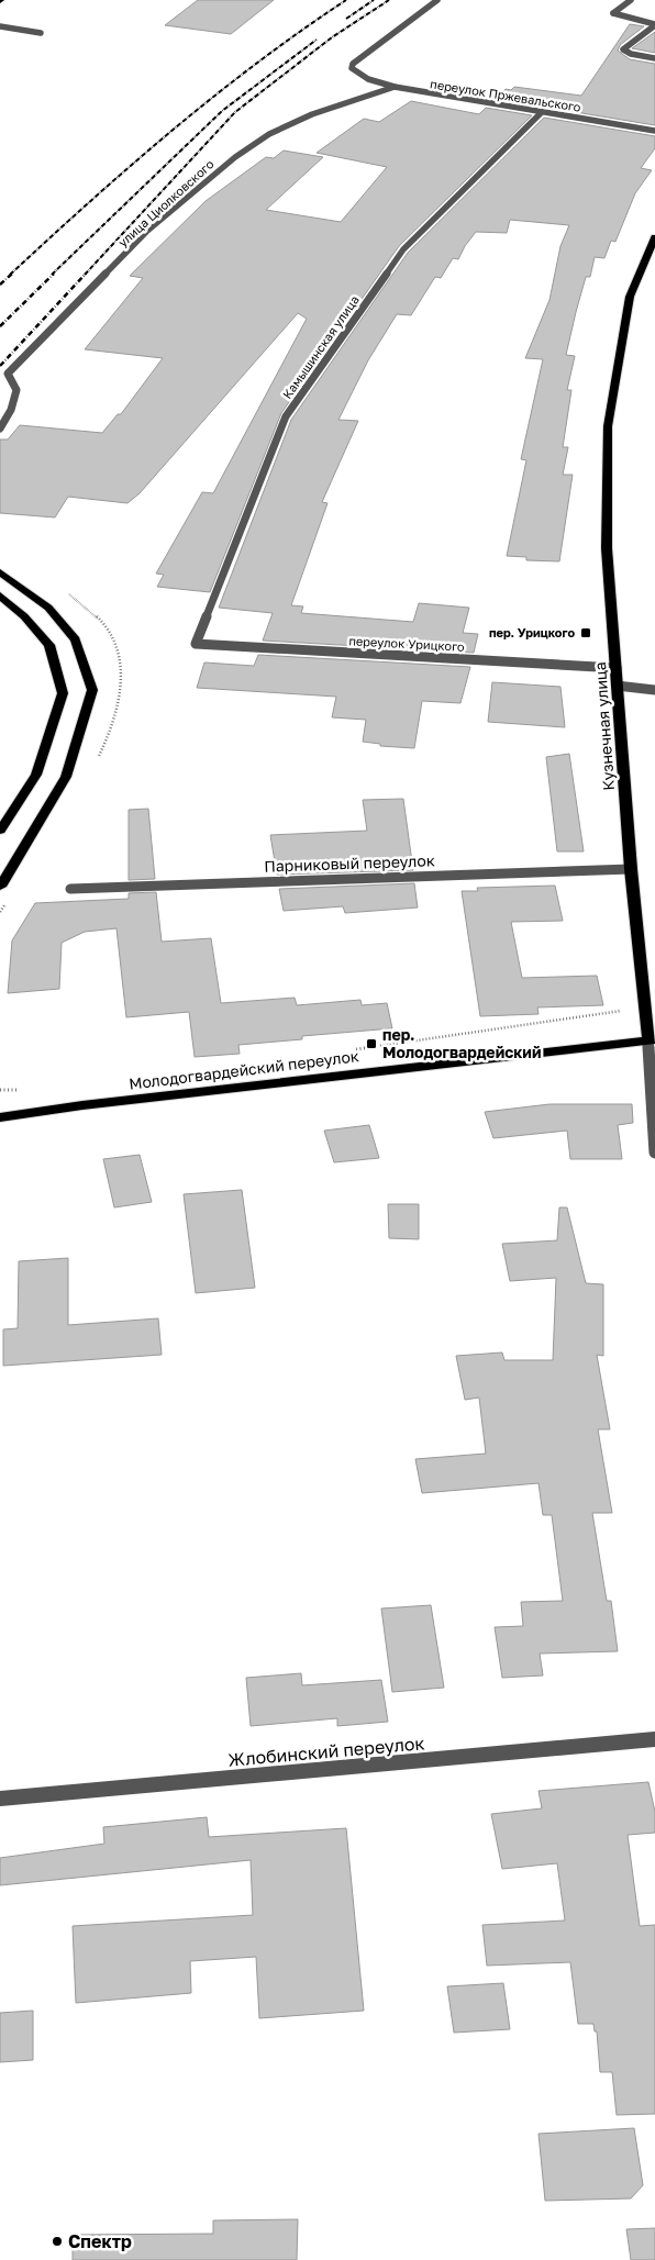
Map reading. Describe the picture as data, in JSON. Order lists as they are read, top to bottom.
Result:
{
  "streets": {
    "main road": ["Кузнечная улица", "Молодогвардейский переулок"],
    "street": [
      "переулок Пржевальского",
      "улица Циолковского",
      "Камышинская улица",
      "переулок Урицкого",
      "Парниковый переулок",
      "Жлобинский переулок"
    ]
  },
  "crossings": [
    ["переулок Пржевальского", "улица Циолковского"],
    ["переулок Пржевальского", "Камышинская улица"],
    ["Камышинская улица", "переулок Урицкого"],
    ["переулок Урицкого", "Кузнечная улица"],
    ["Кузнечная улица", "Парниковый переулок"],
    ["Кузнечная улица", "Молодогвардейский переулок"]
  ],
  "places": {
    "transit": ["пер. Урицкого", "пер. Молодогвардейский"],
    "other": ["Спектр"]
  }
}
